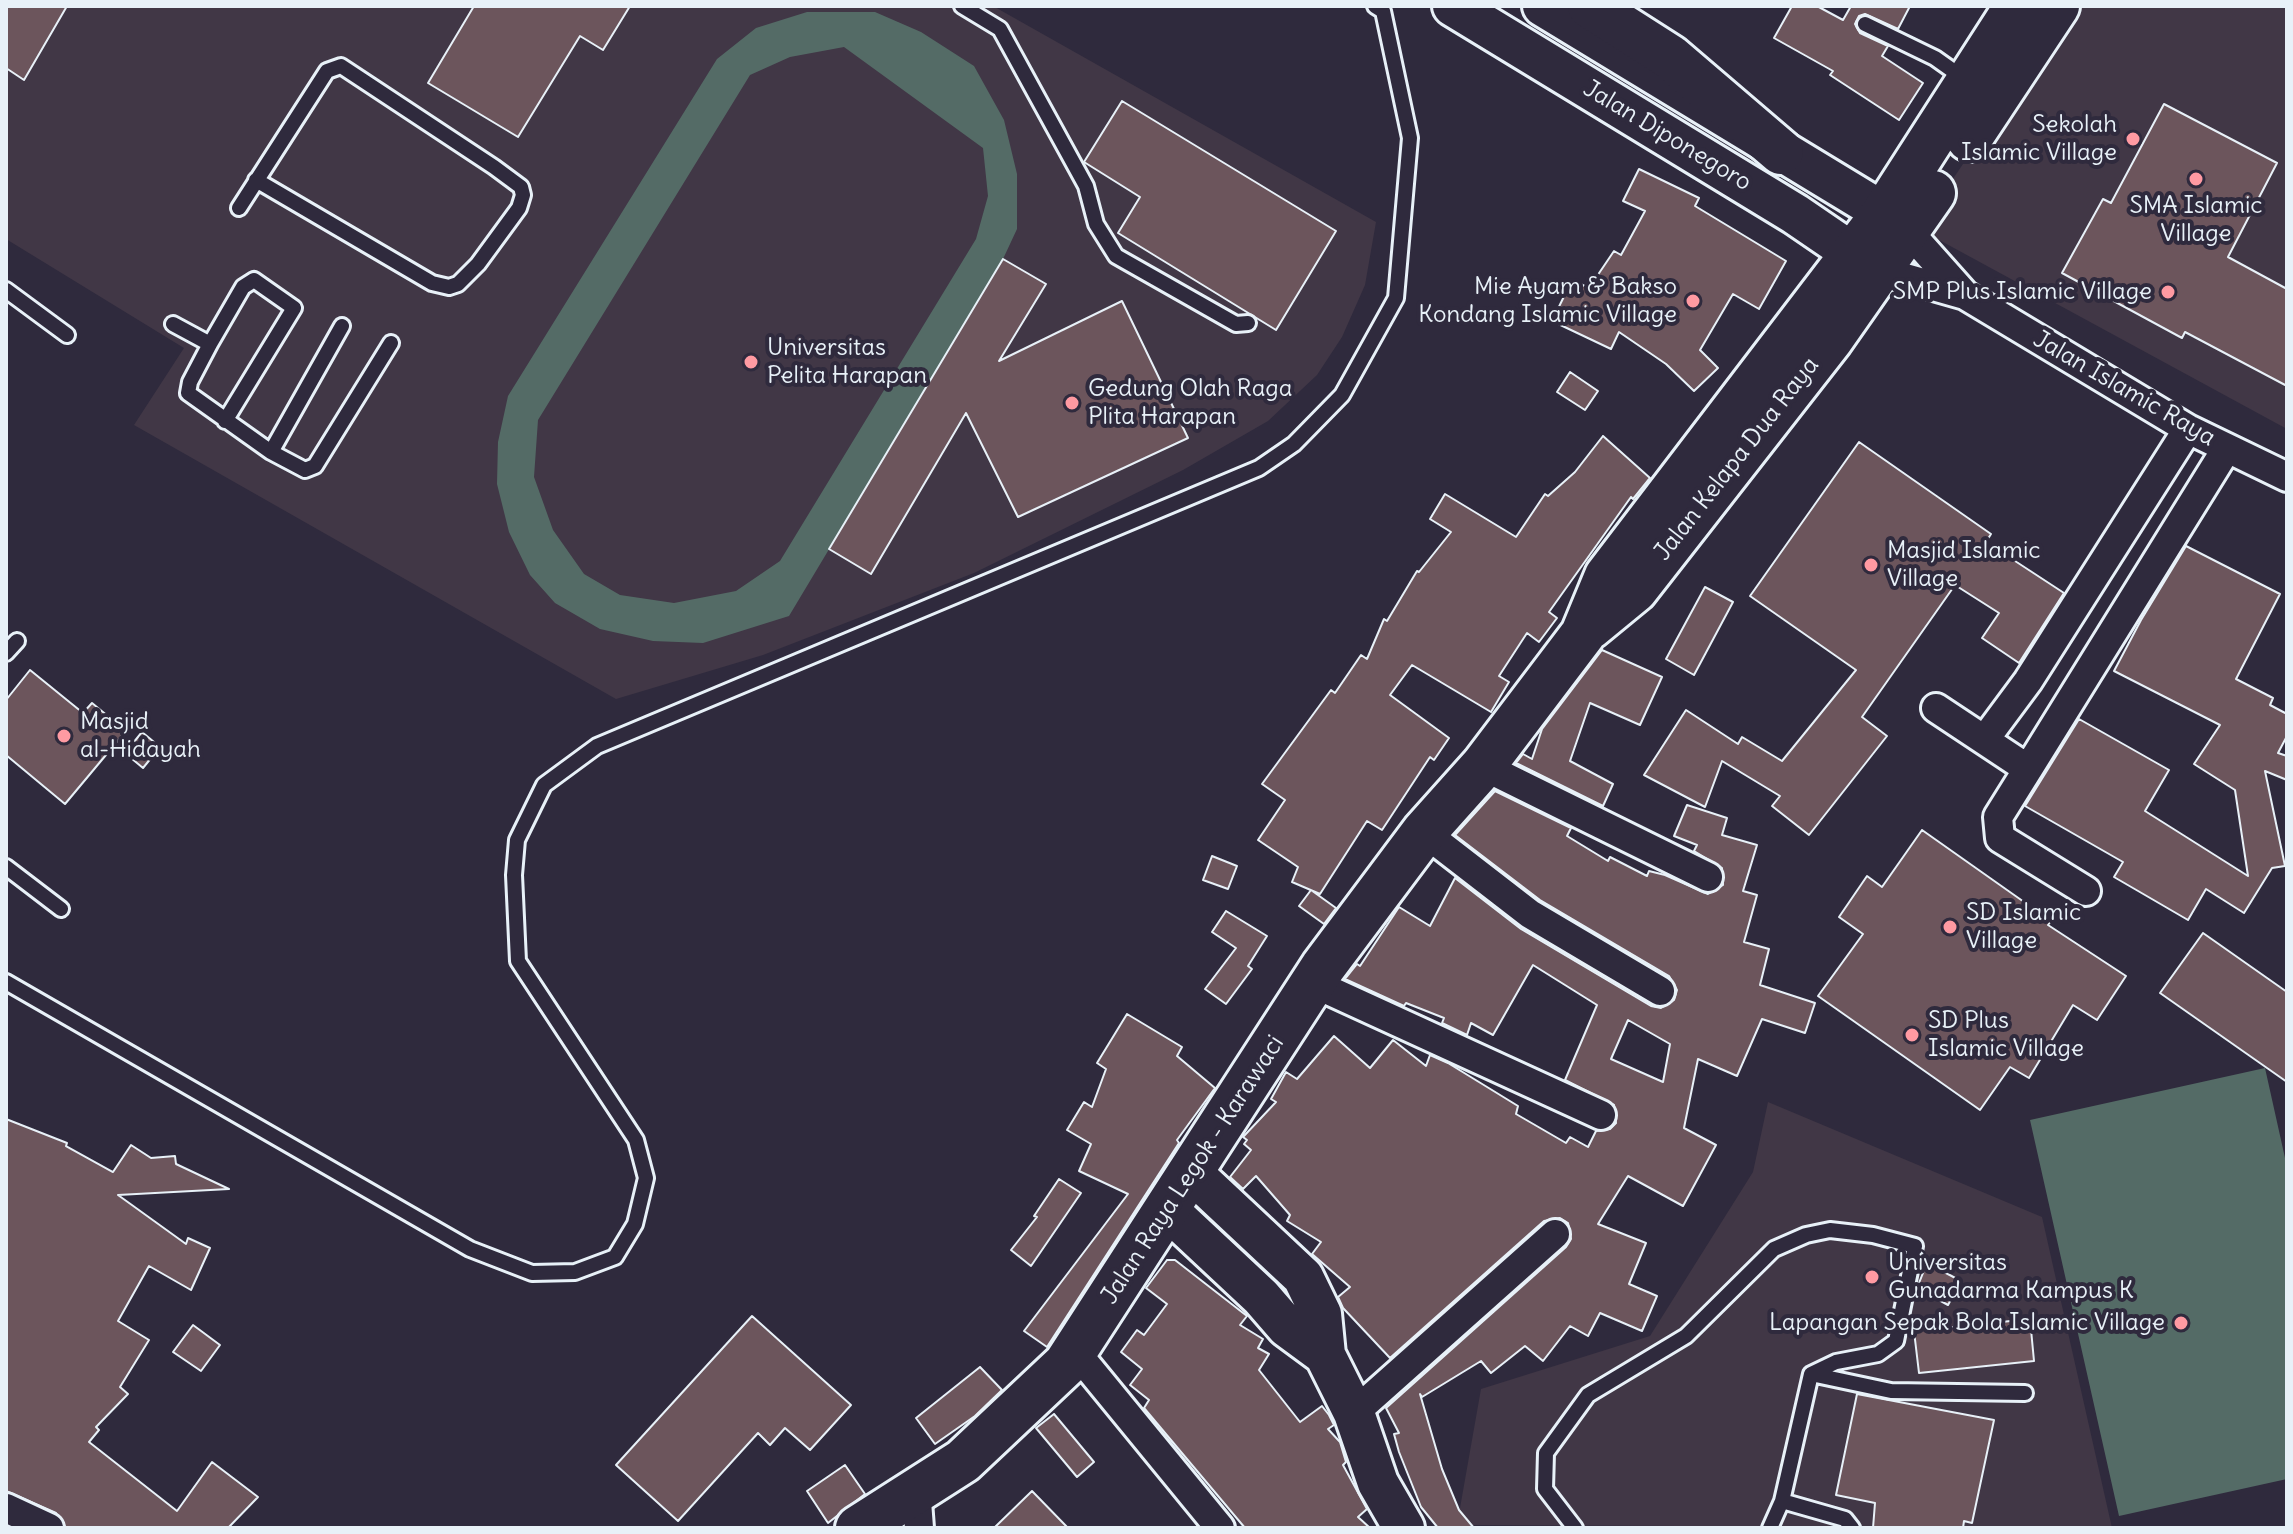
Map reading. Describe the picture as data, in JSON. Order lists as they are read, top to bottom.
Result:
{
  "streets": {
    "main road": ["Jalan Kelapa Dua Raya", "Jalan Raya Legok - Karawaci"],
    "street": ["Jalan Diponegoro", "Jalan Islamic Raya"]
  },
  "crossings": [
    ["Jalan Diponegoro", "Jalan Islamic Raya"],
    ["Jalan Diponegoro", "Jalan Kelapa Dua Raya"],
    ["Jalan Islamic Raya", "Jalan Kelapa Dua Raya"],
    ["Jalan Kelapa Dua Raya", "Jalan Raya Legok - Karawaci"]
  ],
  "places": [
    "Sekolah Islamic Village",
    "SMA Islamic Village",
    "SMP Plus Islamic Village",
    "Mie Ayam & Bakso Kondang Islamic Village",
    "Universitas Pelita Harapan",
    "Gedung Olah Raga Plita Harapan",
    "Masjid Islamic Village",
    "Masjid al-Hidayah",
    "SD Islamic Village",
    "SD Plus Islamic Village",
    "Universitas Gunadarma Kampus K",
    "Lapangan Sepak Bola Islamic Village"
  ]
}
